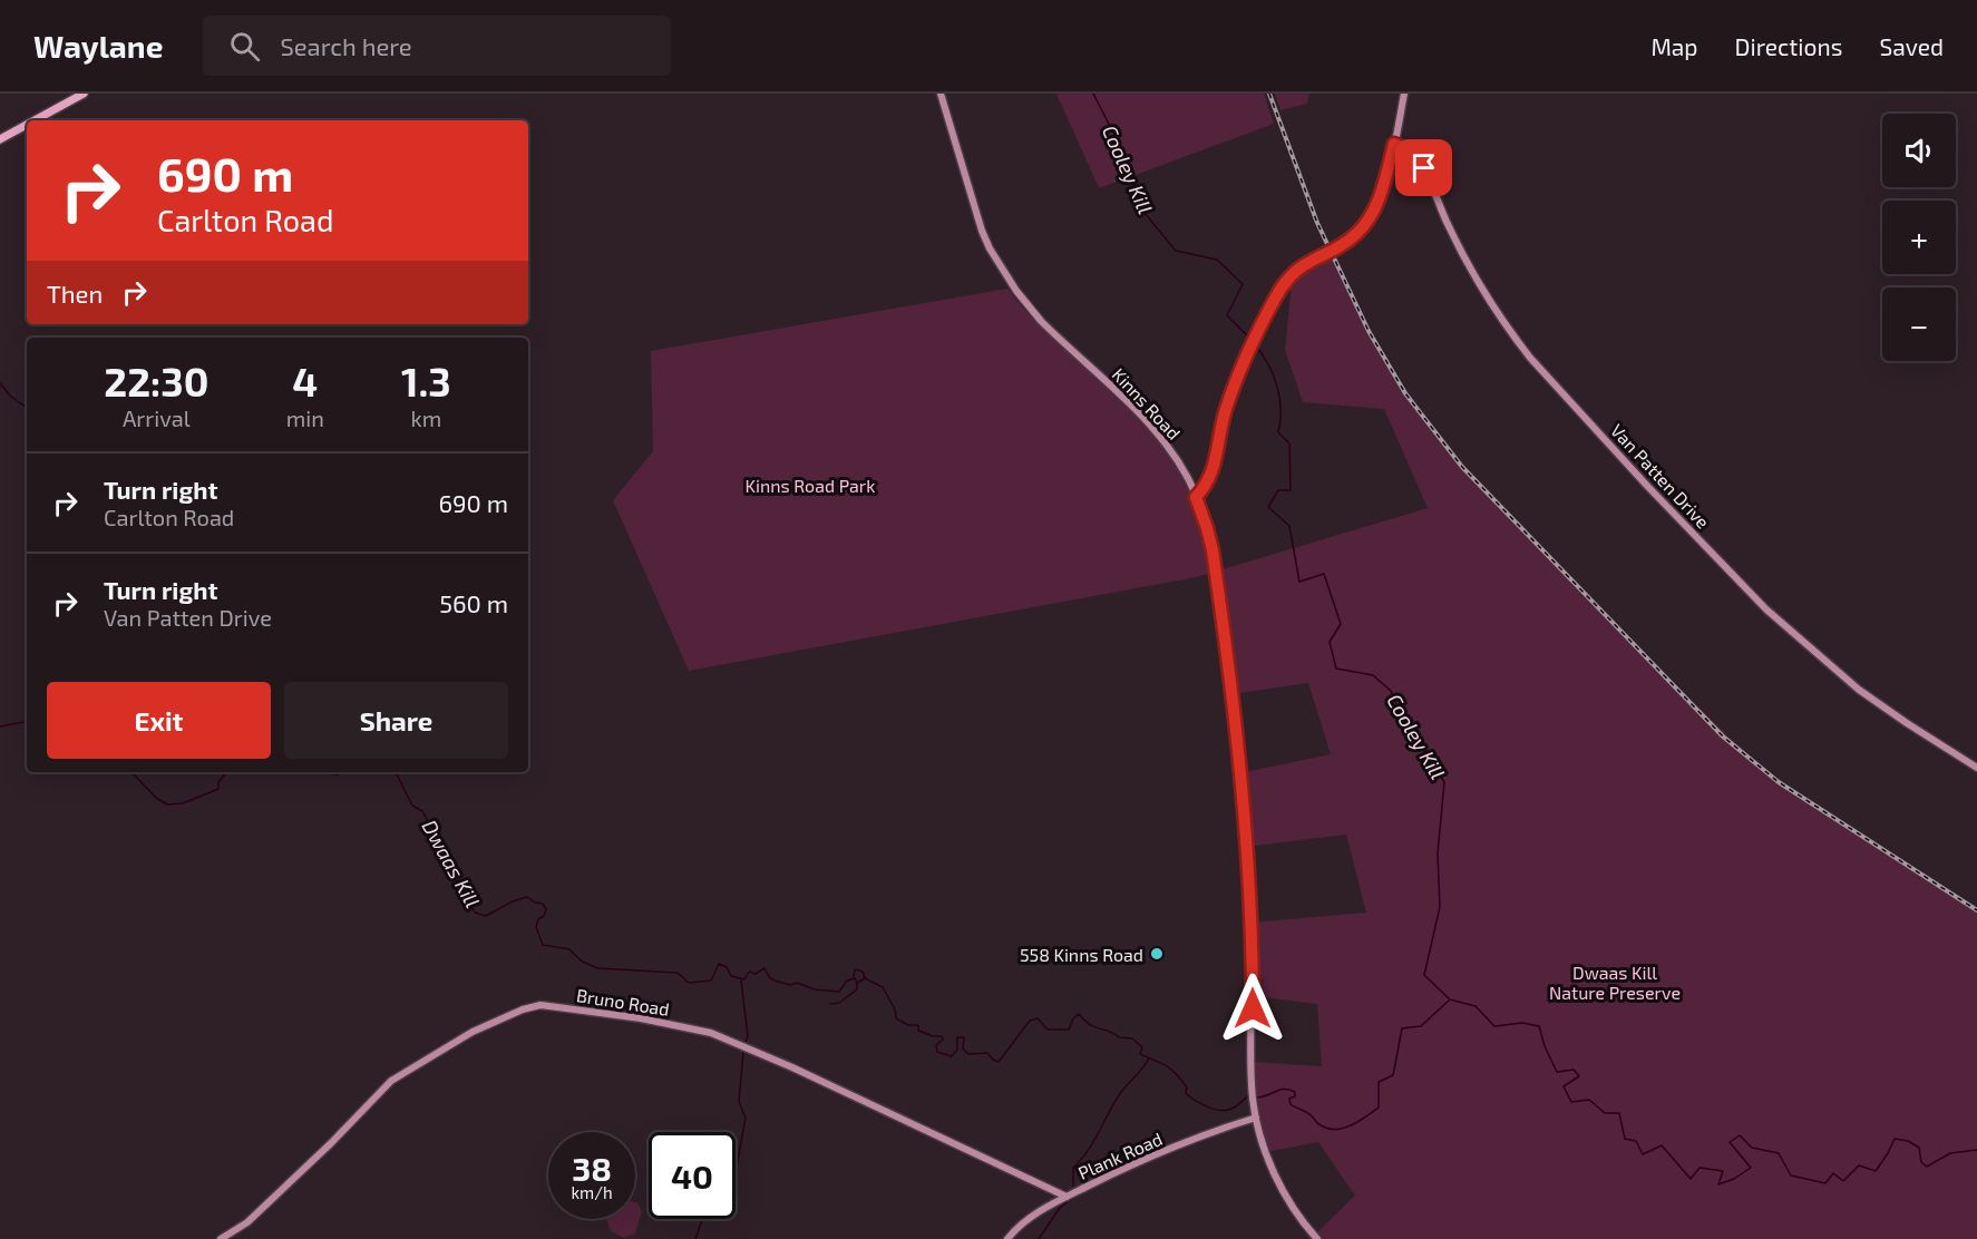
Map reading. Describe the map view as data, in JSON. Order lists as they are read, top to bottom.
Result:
{
  "streets": {
    "street": [
      "Kinns Road",
      "Van Patten Drive",
      "Bruno Road",
      "Plank Road"
    ]
  },
  "crossings": [
    ["Kinns Road", "Plank Road"],
    ["Bruno Road", "Plank Road"]
  ],
  "water": ["Cooley Kill", "Dwaas Kill"],
  "parks": ["Kinns Road Park", "Dwaas Kill Nature Preserve"],
  "places": ["558 Kinns Road"],
  "page": {
    "header": "Waylane",
    "search": "Search here",
    "nav": ["Map", "Directions", "Saved"],
    "map_buttons": ["+", "−"],
    "turn": ["690 m", "Carlton Road"],
    "then": "Then",
    "eta": [
      "22:30",
      "Arrival",
      "4",
      "min",
      "1.3",
      "km"
    ],
    "list": [
      {
        "name": "Turn right",
        "note": "Carlton Road",
        "value": "690 m"
      },
      {
        "name": "Turn right",
        "note": "Van Patten Drive",
        "value": "560 m"
      }
    ],
    "buttons": ["Exit", "Share"],
    "speed": "38 km/h",
    "limit": "40"
  }
}
